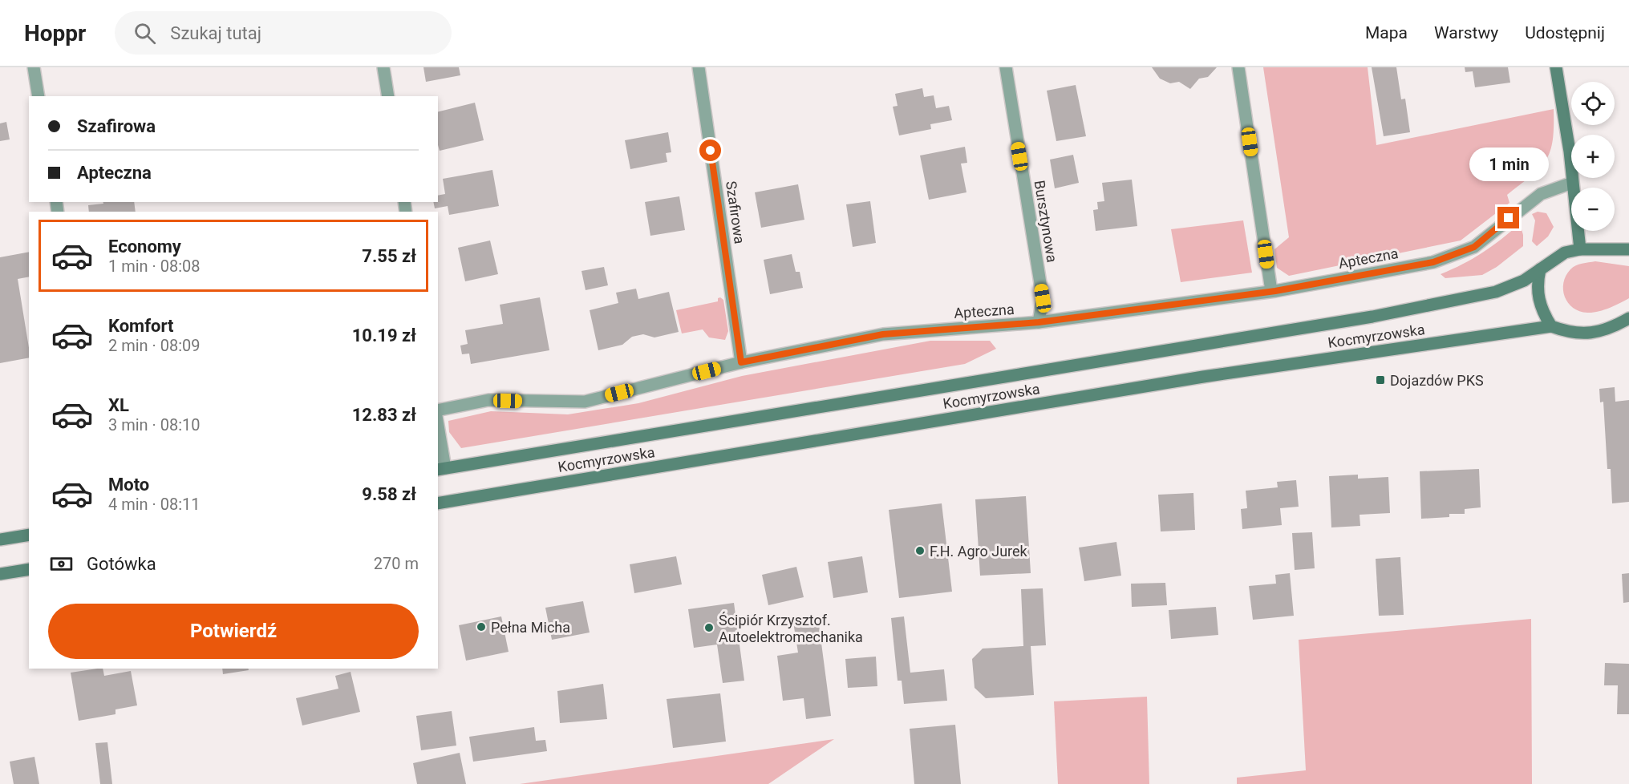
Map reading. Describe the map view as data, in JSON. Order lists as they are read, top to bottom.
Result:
{
  "streets": {
    "main road": ["Kocmyrzowska"],
    "street": ["Szafirowa", "Bursztynowa", "Apteczna"]
  },
  "crossings": [
    ["Szafirowa", "Apteczna"],
    ["Bursztynowa", "Apteczna"]
  ],
  "places": {
    "transit": ["Dojazdów PKS"],
    "other": ["F.H. Agro Jurek", "Pełna Micha", "Ścipiór Krzysztof. Autoelektromechanika"]
  },
  "page": {
    "header": "Hoppr",
    "search": "Szukaj tutaj",
    "nav": ["Mapa", "Warstwy", "Udostępnij"],
    "map_buttons": ["+", "−"],
    "banner": ["Szafirowa", "Apteczna"],
    "bubble": "1 min",
    "list": [
      {
        "name": "Economy",
        "note": "1 min · 08:08",
        "value": "7.55 zł"
      },
      {
        "name": "Komfort",
        "note": "2 min · 08:09",
        "value": "10.19 zł"
      },
      {
        "name": "XL",
        "note": "3 min · 08:10",
        "value": "12.83 zł"
      },
      {
        "name": "Moto",
        "note": "4 min · 08:11",
        "value": "9.58 zł"
      }
    ],
    "pay": ["Gotówka", "270 m"],
    "buttons": "Potwierdź"
  }
}
